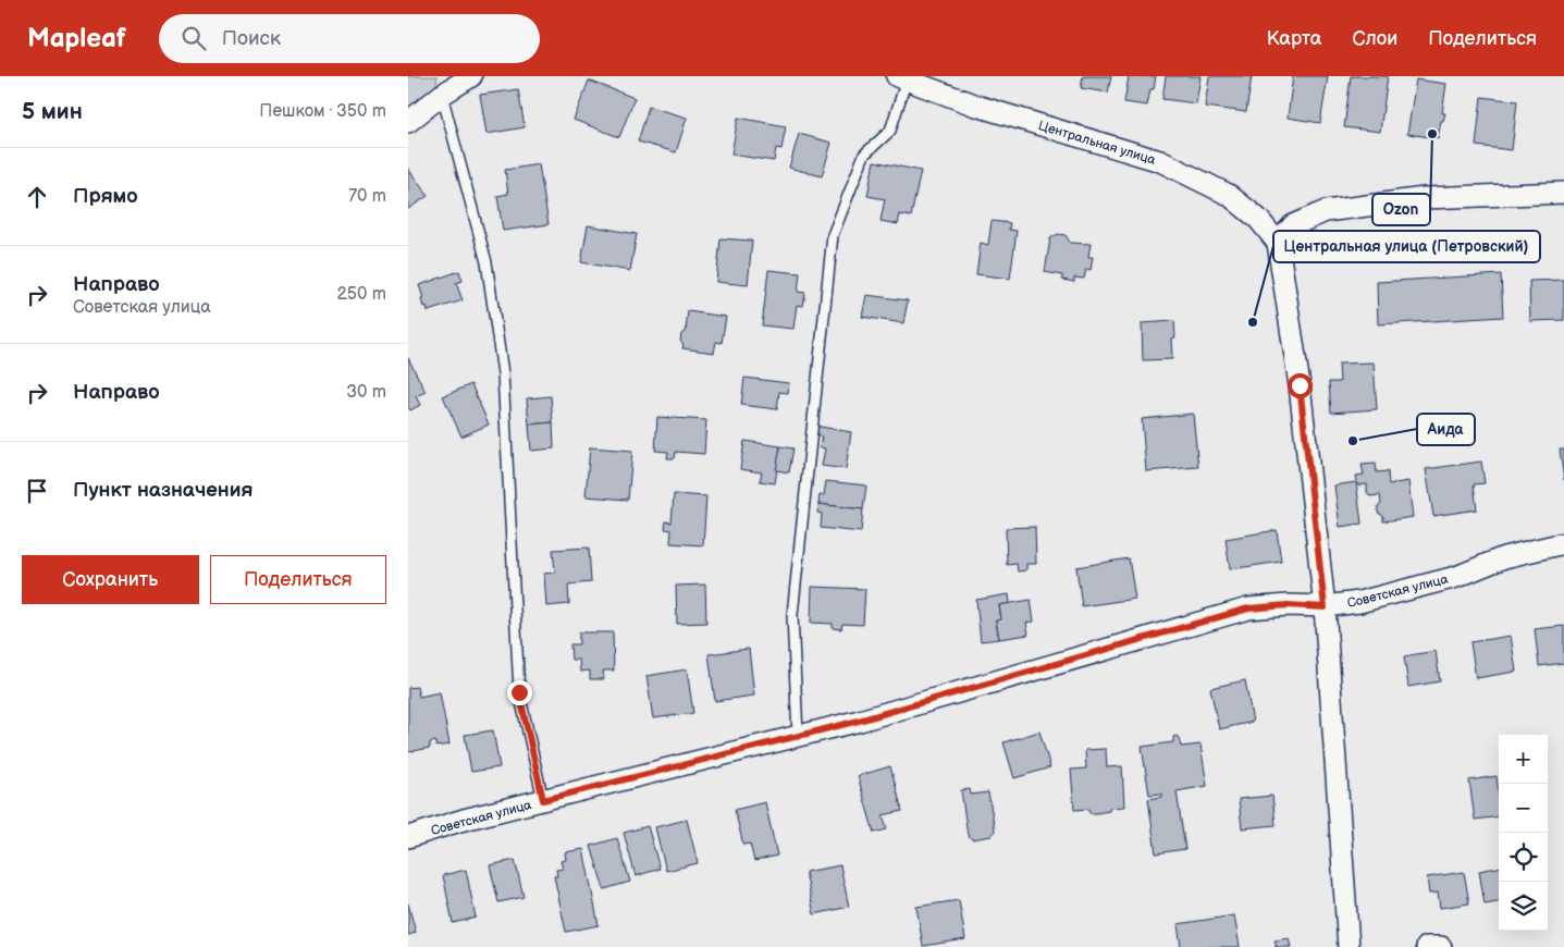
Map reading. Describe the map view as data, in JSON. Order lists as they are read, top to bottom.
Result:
{
  "streets": {
    "street": ["Центральная улица", "Советская улица"]
  },
  "places": ["Ozon", "Центральная улица (Петровский)", "Аида"],
  "page": {
    "header": "Mapleaf",
    "search": "Поиск",
    "nav": ["Карта", "Слои", "Поделиться"],
    "heading": ["5 мин", "Пешком · 350 m"],
    "list": [
      ["Прямо", "70 m"],
      ["Направо", "Советская улица", "250 m"],
      ["Направо", "30 m"],
      "Пункт назначения"
    ],
    "buttons": ["Сохранить", "Поделиться"],
    "map_buttons": ["+", "−"]
  }
}
